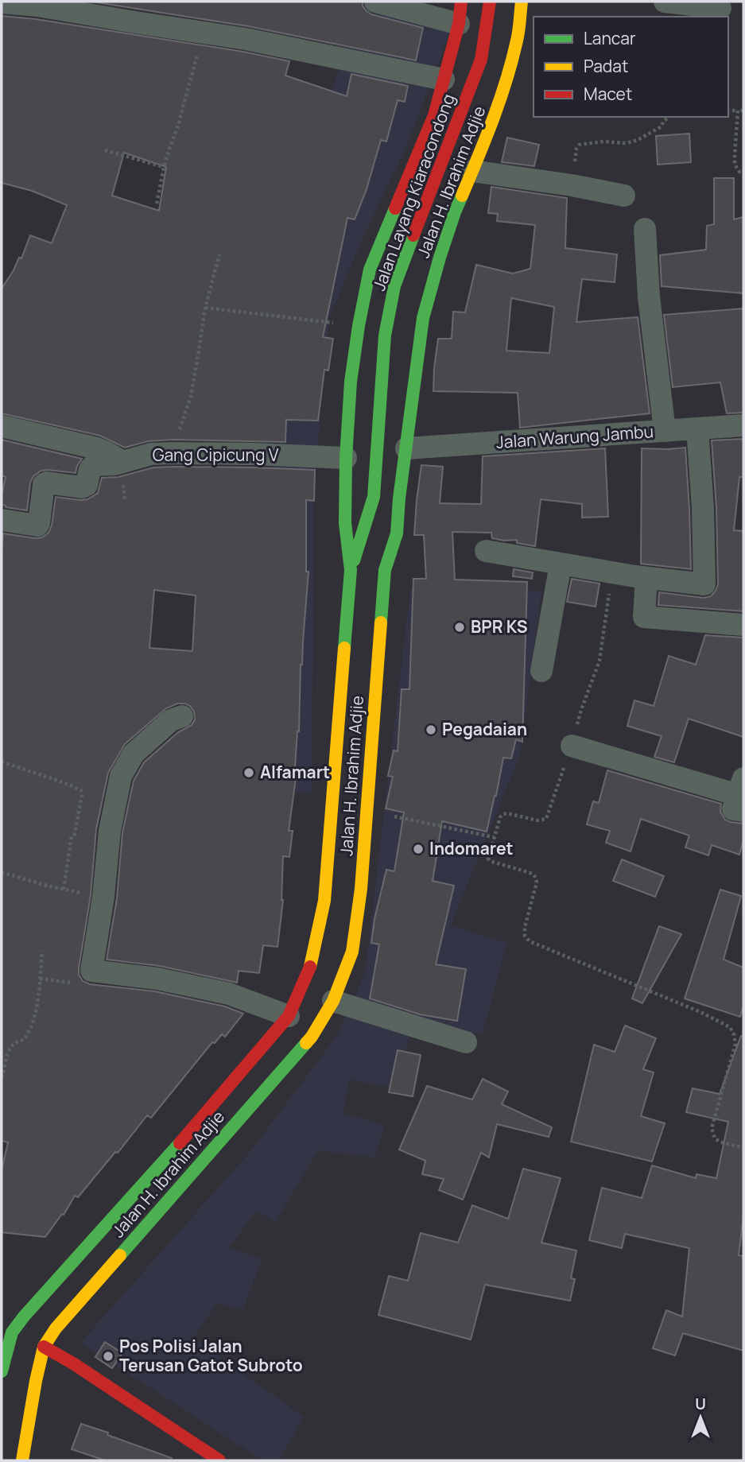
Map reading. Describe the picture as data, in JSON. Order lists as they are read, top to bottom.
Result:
{
  "streets": {
    "main road": ["Jalan H. Ibrahim Adjie", "Jalan Layang Kiaracondong"],
    "street": ["Jalan Warung Jambu", "Gang Cipicung V"]
  },
  "crossings": [
    ["Jalan H. Ibrahim Adjie", "Jalan Layang Kiaracondong"],
    ["Jalan H. Ibrahim Adjie", "Jalan Warung Jambu"],
    ["Jalan H. Ibrahim Adjie", "Gang Cipicung V"]
  ],
  "places": [
    "BPR KS",
    "Pegadaian",
    "Alfamart",
    "Indomaret",
    "Pos Polisi Jalan Terusan Gatot Subroto"
  ],
  "legend": ["Lancar", "Padat", "Macet"],
  "north": "top"
}
